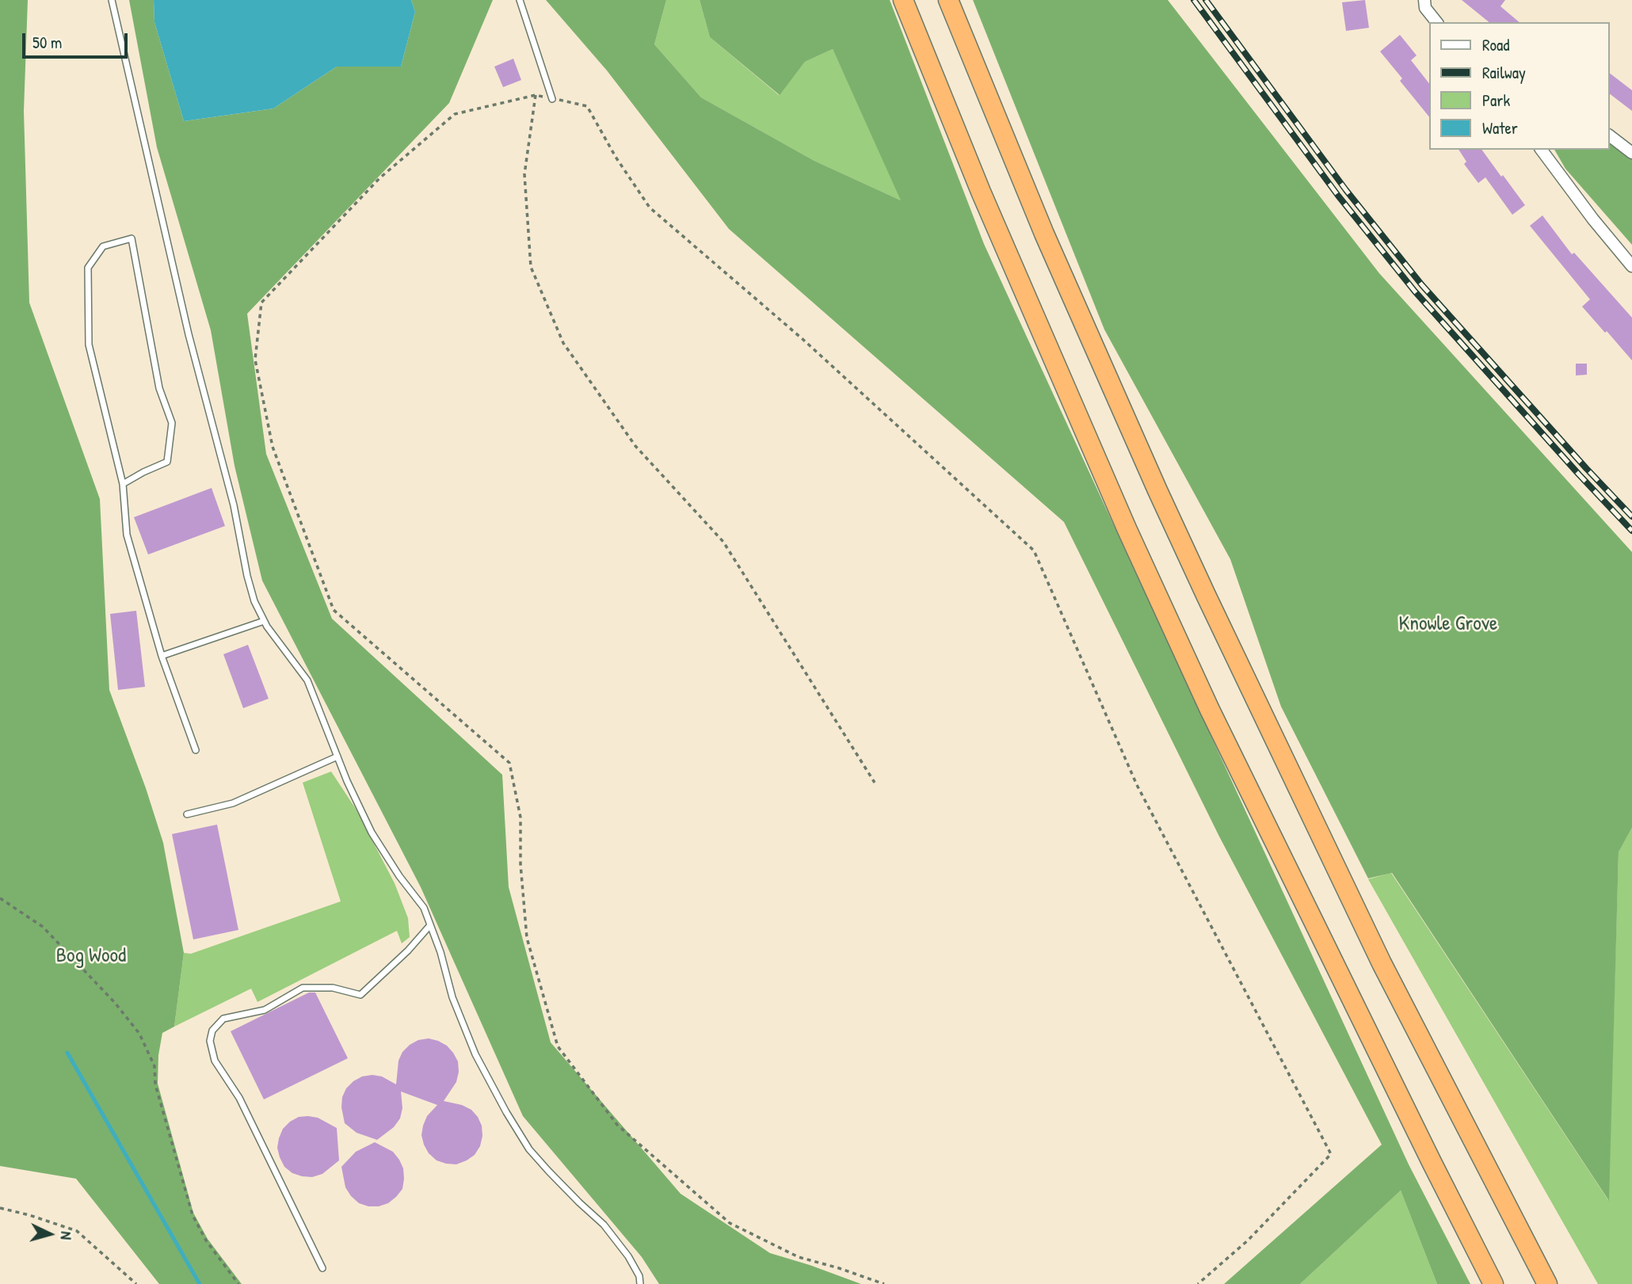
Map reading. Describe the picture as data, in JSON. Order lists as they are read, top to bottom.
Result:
{
  "parks": ["Knowle Grove", "Bog Wood"],
  "legend": [
    "Road",
    "Railway",
    "Park",
    "Water"
  ],
  "scale_bar": "50 m",
  "north": "right"
}
